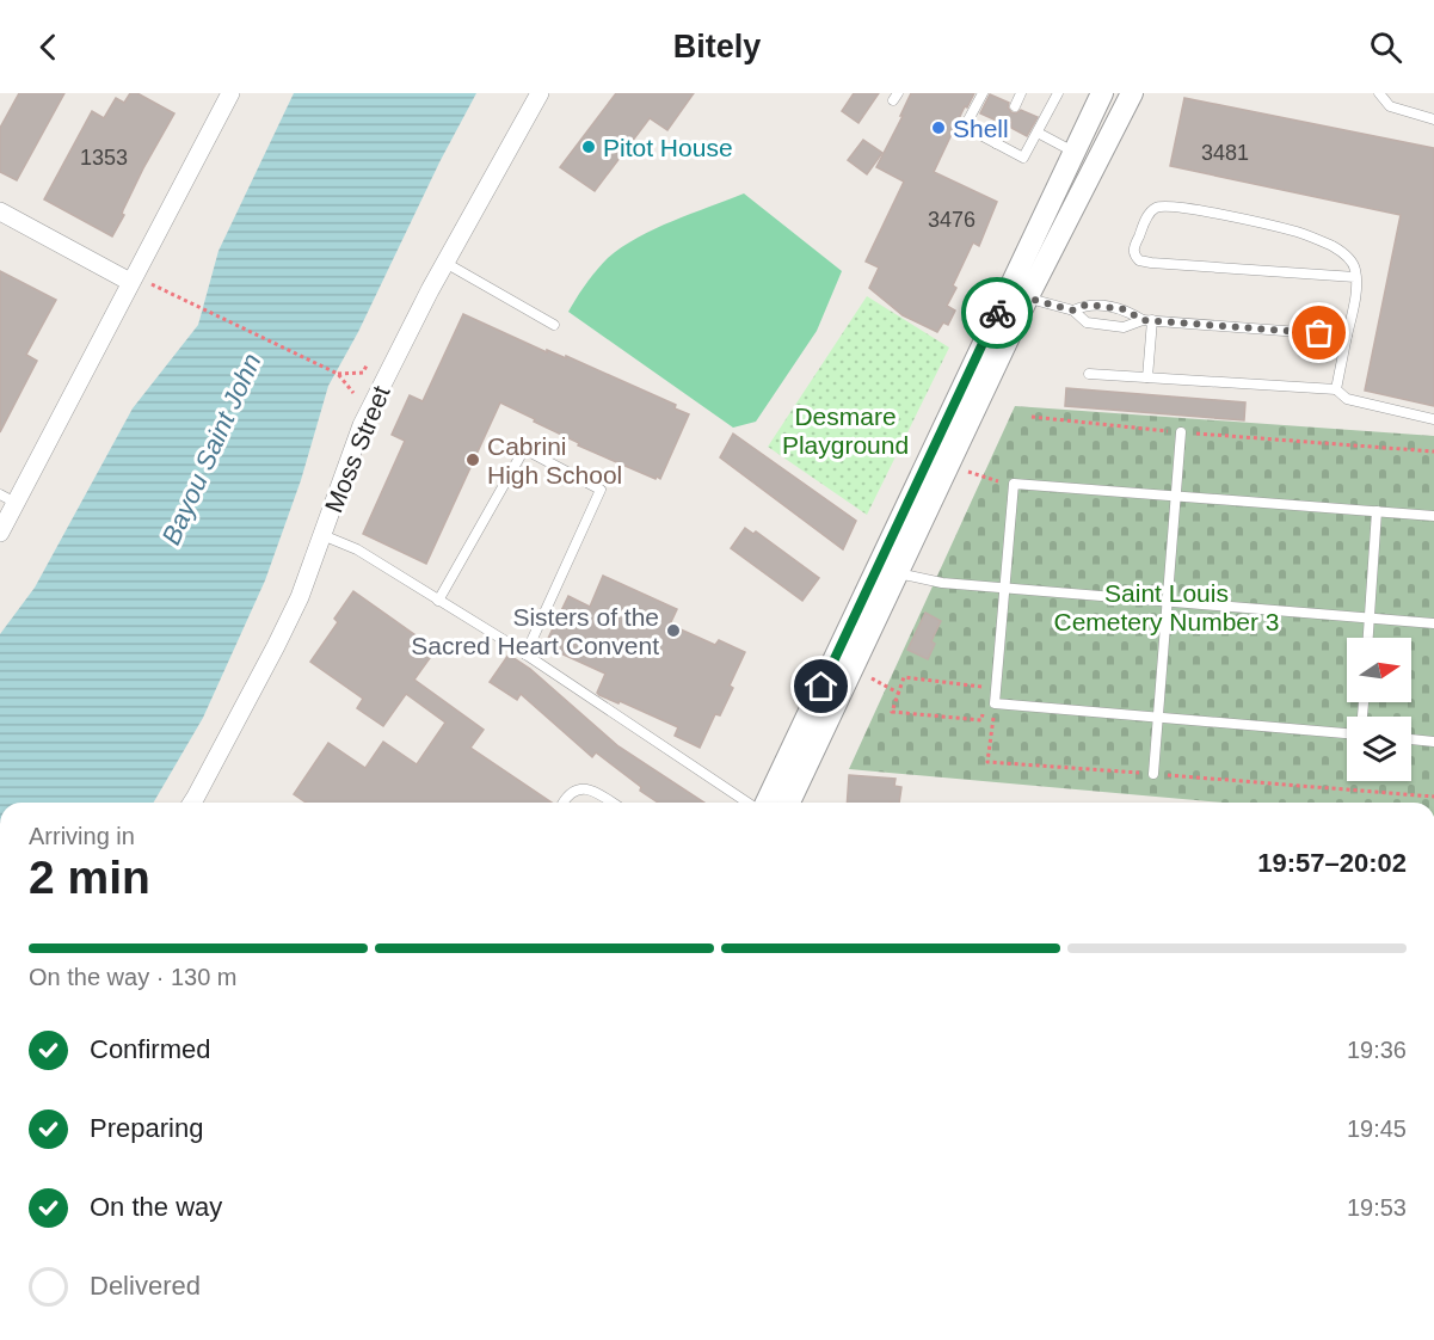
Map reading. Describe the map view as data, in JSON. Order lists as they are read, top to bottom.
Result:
{
  "streets": {
    "street": ["Moss Street"]
  },
  "water": ["Bayou Saint John"],
  "parks": ["Desmare Playground", "Saint Louis Cemetery Number 3"],
  "places": [
    "Shell",
    "Pitot House",
    "Cabrini High School",
    "Sisters of the Sacred Heart Convent"
  ],
  "house_numbers": ["3481", "1353", "3476"],
  "north": "right",
  "page": {
    "header": "Bitely",
    "heading": ["2 min", "Arriving in", "19:57–20:02"],
    "bar": "On the way · 130 m",
    "list": [
      ["Confirmed", "19:36"],
      ["Preparing", "19:45"],
      ["On the way", "19:53"],
      "Delivered"
    ]
  }
}
